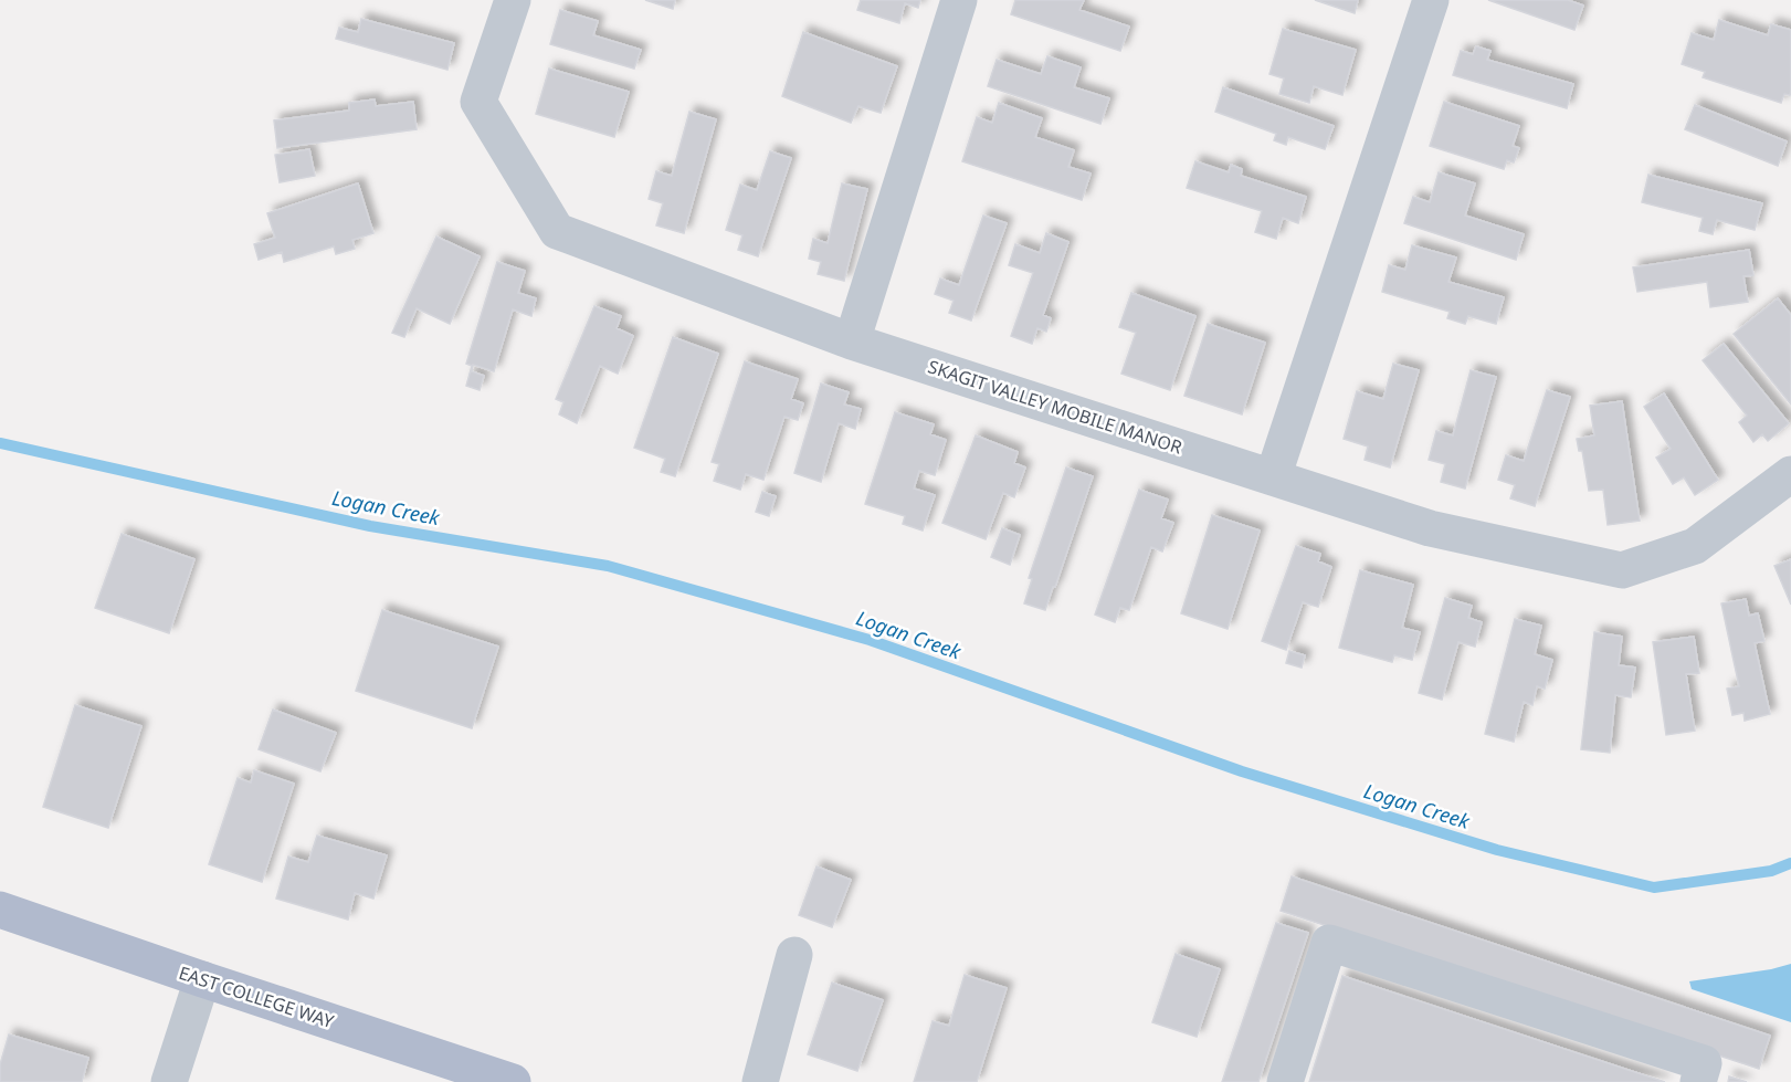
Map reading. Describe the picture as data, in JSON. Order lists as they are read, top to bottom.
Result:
{
  "streets": {
    "main road": ["EAST COLLEGE WAY"],
    "street": ["SKAGIT VALLEY MOBILE MANOR"]
  },
  "water": ["Logan Creek"]
}
